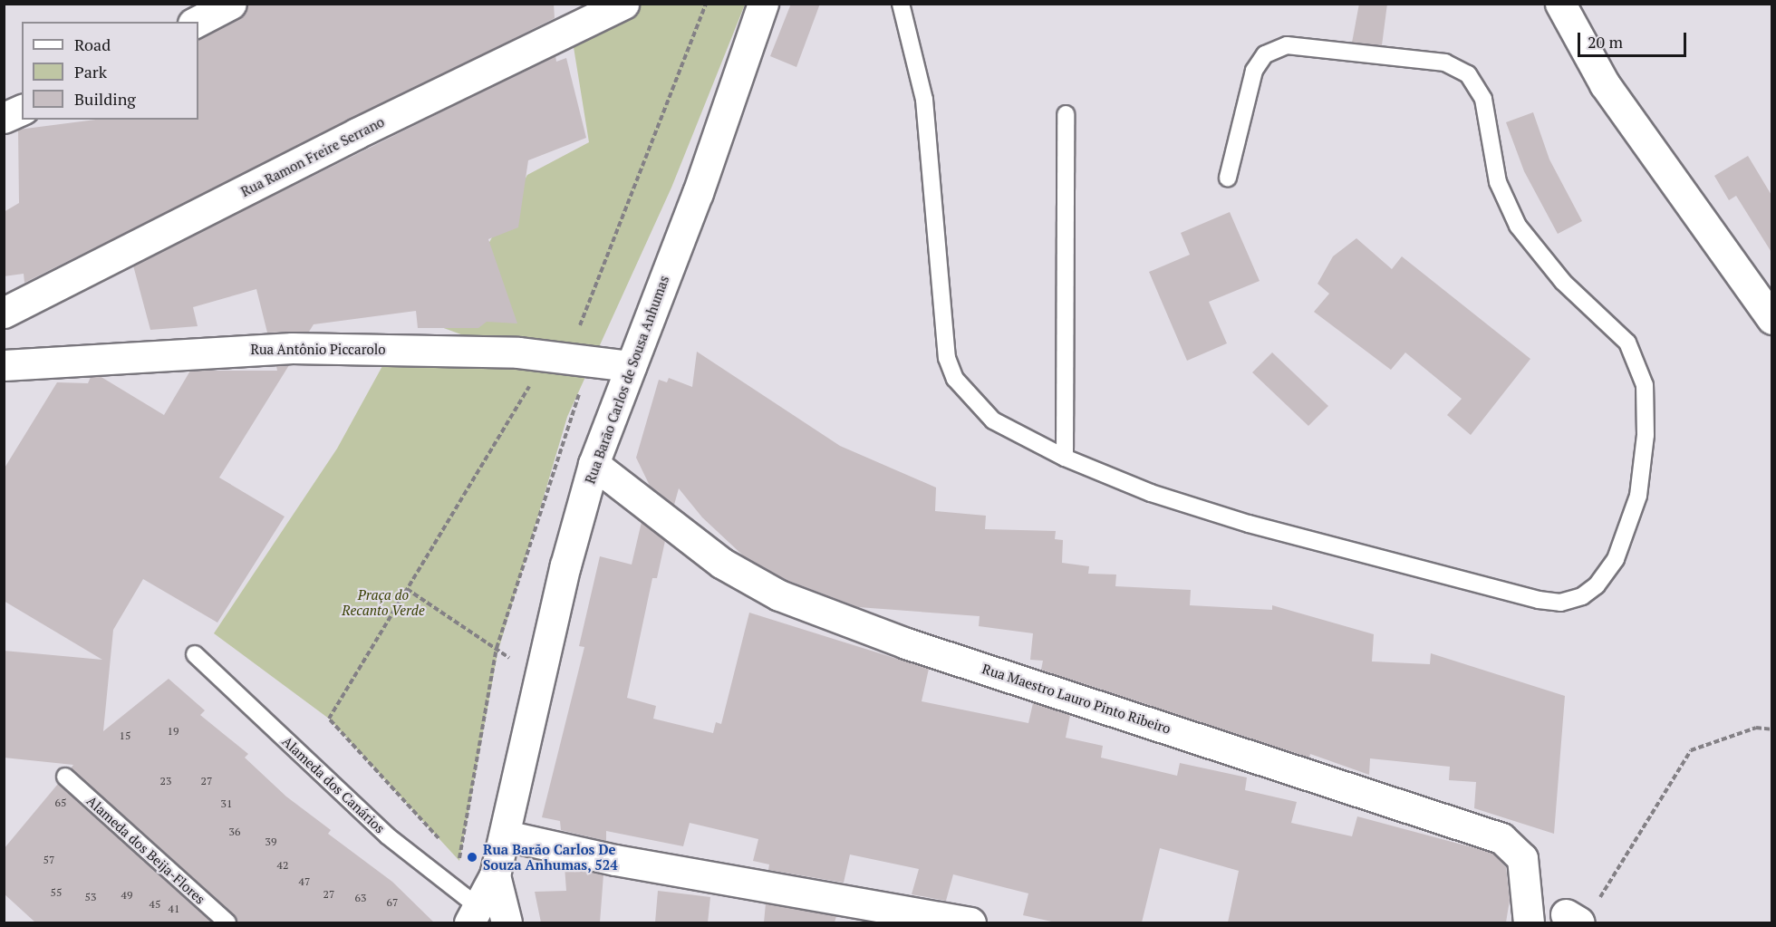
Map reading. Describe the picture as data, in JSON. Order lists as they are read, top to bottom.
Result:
{
  "streets": {
    "street": [
      "Rua Ramon Freire Serrano",
      "Rua Antônio Piccarolo",
      "Rua Barão Carlos de Sousa Anhumas",
      "Rua Maestro Lauro Pinto Ribeiro"
    ],
    "lane": ["Alameda dos Canários", "Alameda dos Beija-Flores"]
  },
  "crossings": [
    ["Rua Antônio Piccarolo", "Rua Barão Carlos de Sousa Anhumas"],
    ["Rua Barão Carlos de Sousa Anhumas", "Rua Maestro Lauro Pinto Ribeiro"]
  ],
  "parks": ["Praça do Recanto Verde"],
  "places": ["Rua Barão Carlos De Souza Anhumas, 524"],
  "house_numbers": [
    "19",
    "15",
    "23",
    "27",
    "65",
    "31",
    "36",
    "39",
    "57",
    "42",
    "47",
    "55",
    "27",
    "49",
    "53",
    "63",
    "67",
    "45",
    "41"
  ],
  "legend": ["Road", "Park", "Building"],
  "scale_bar": "20 m"
}
